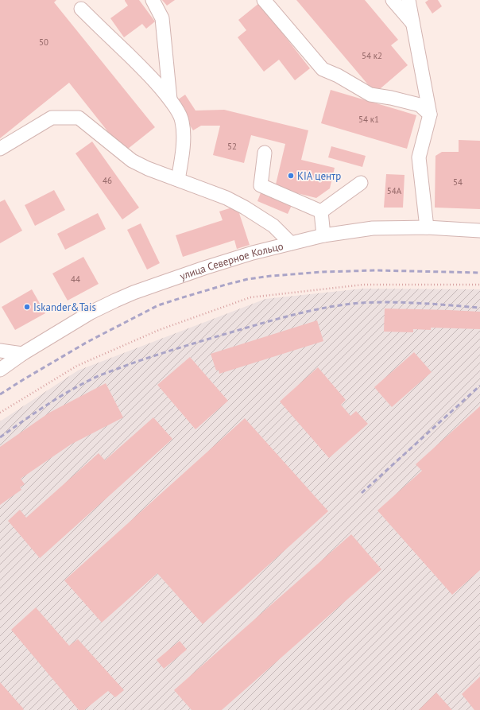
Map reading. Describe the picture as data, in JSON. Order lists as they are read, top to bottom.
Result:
{
  "streets": {
    "street": ["улица Северное Кольцо"]
  },
  "places": ["KIA центр", "Iskander&Tais"],
  "house_numbers": [
    "50",
    "54 к2",
    "54 к1",
    "52",
    "46",
    "54",
    "54А",
    "44"
  ]
}
